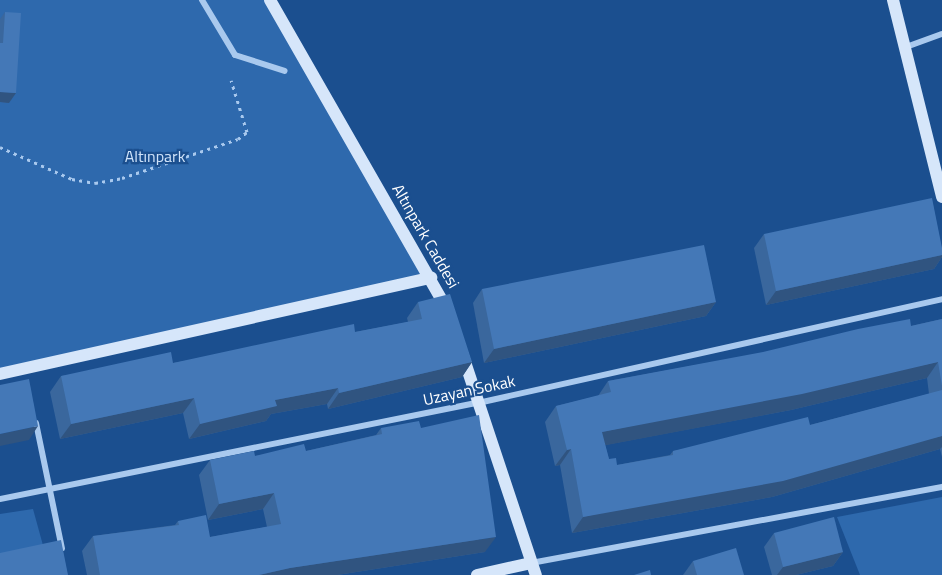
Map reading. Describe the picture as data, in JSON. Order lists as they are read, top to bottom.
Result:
{
  "streets": {
    "street": ["Altınpark Caddesi", "Uzayan Sokak"]
  },
  "crossings": [
    ["Altınpark Caddesi", "Uzayan Sokak"]
  ],
  "parks": ["Altınpark"]
}
